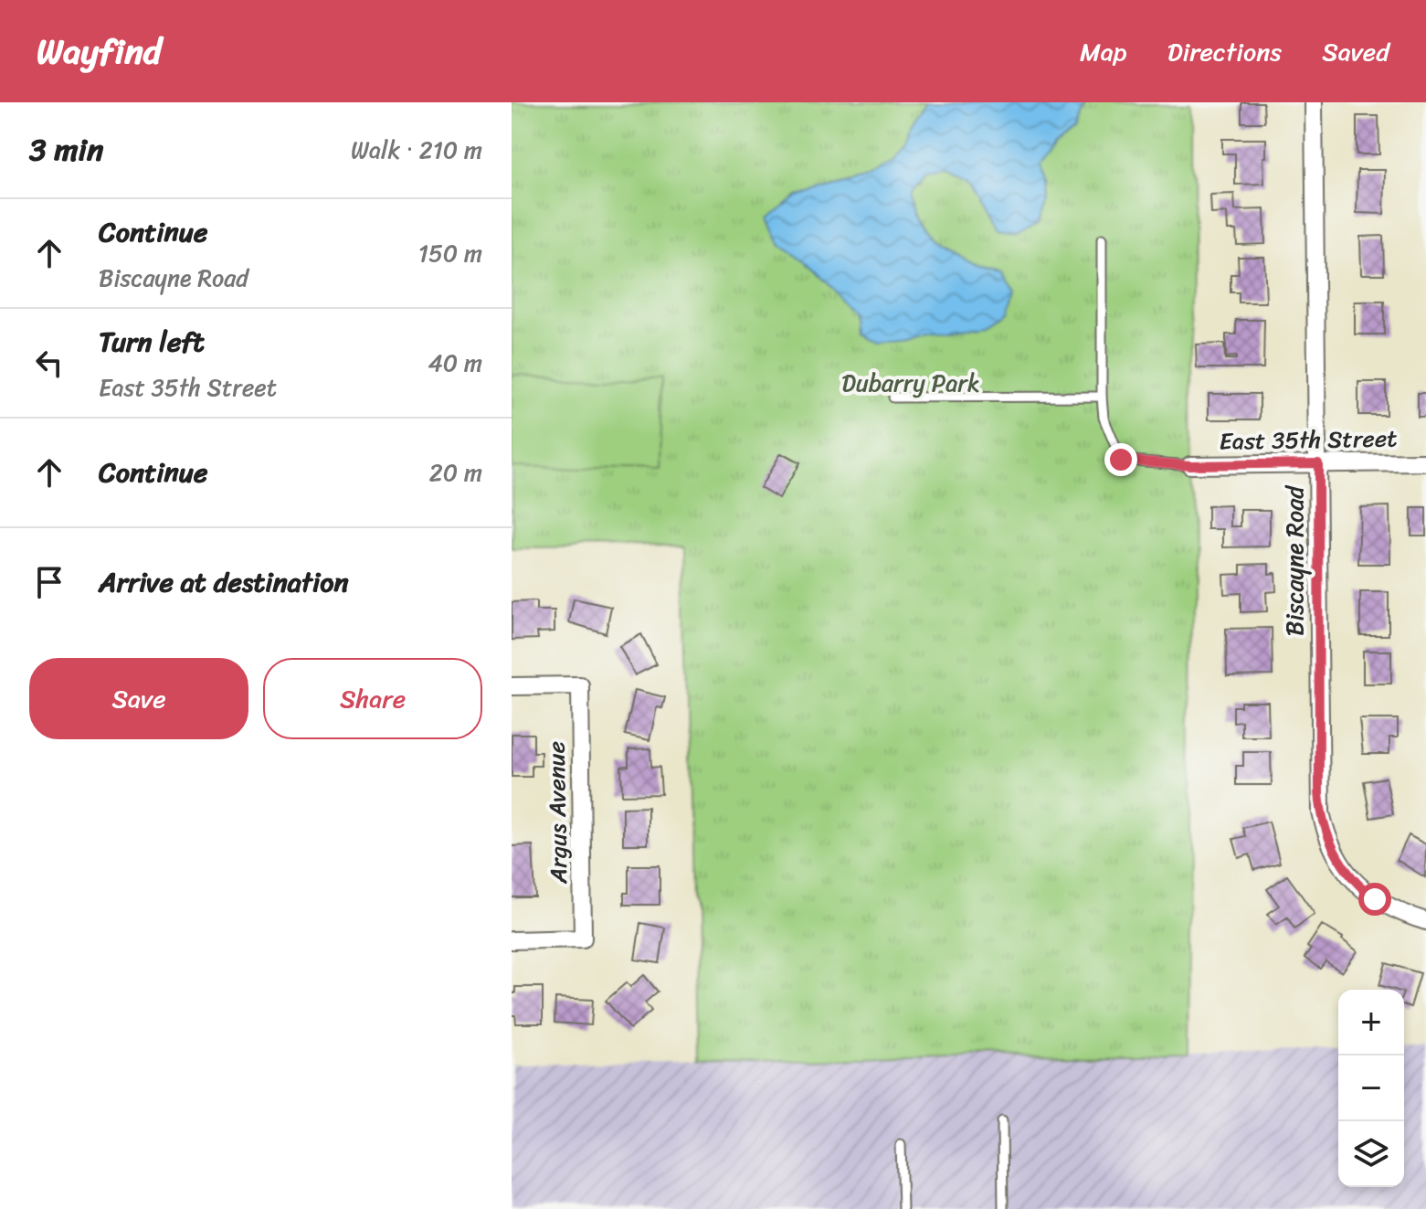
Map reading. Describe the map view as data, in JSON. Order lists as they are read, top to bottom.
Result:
{
  "streets": {
    "street": ["East 35th Street", "Biscayne Road", "Argus Avenue"]
  },
  "crossings": [
    ["East 35th Street", "Biscayne Road"]
  ],
  "parks": ["Dubarry Park"],
  "page": {
    "header": "Wayfind",
    "nav": ["Map", "Directions", "Saved"],
    "heading": ["3 min", "Walk · 210 m"],
    "list": [
      ["Continue", "Biscayne Road", "150 m"],
      ["Turn left", "East 35th Street", "40 m"],
      ["Continue", "20 m"],
      "Arrive at destination"
    ],
    "buttons": ["Save", "Share"],
    "map_buttons": ["+", "−"]
  }
}
